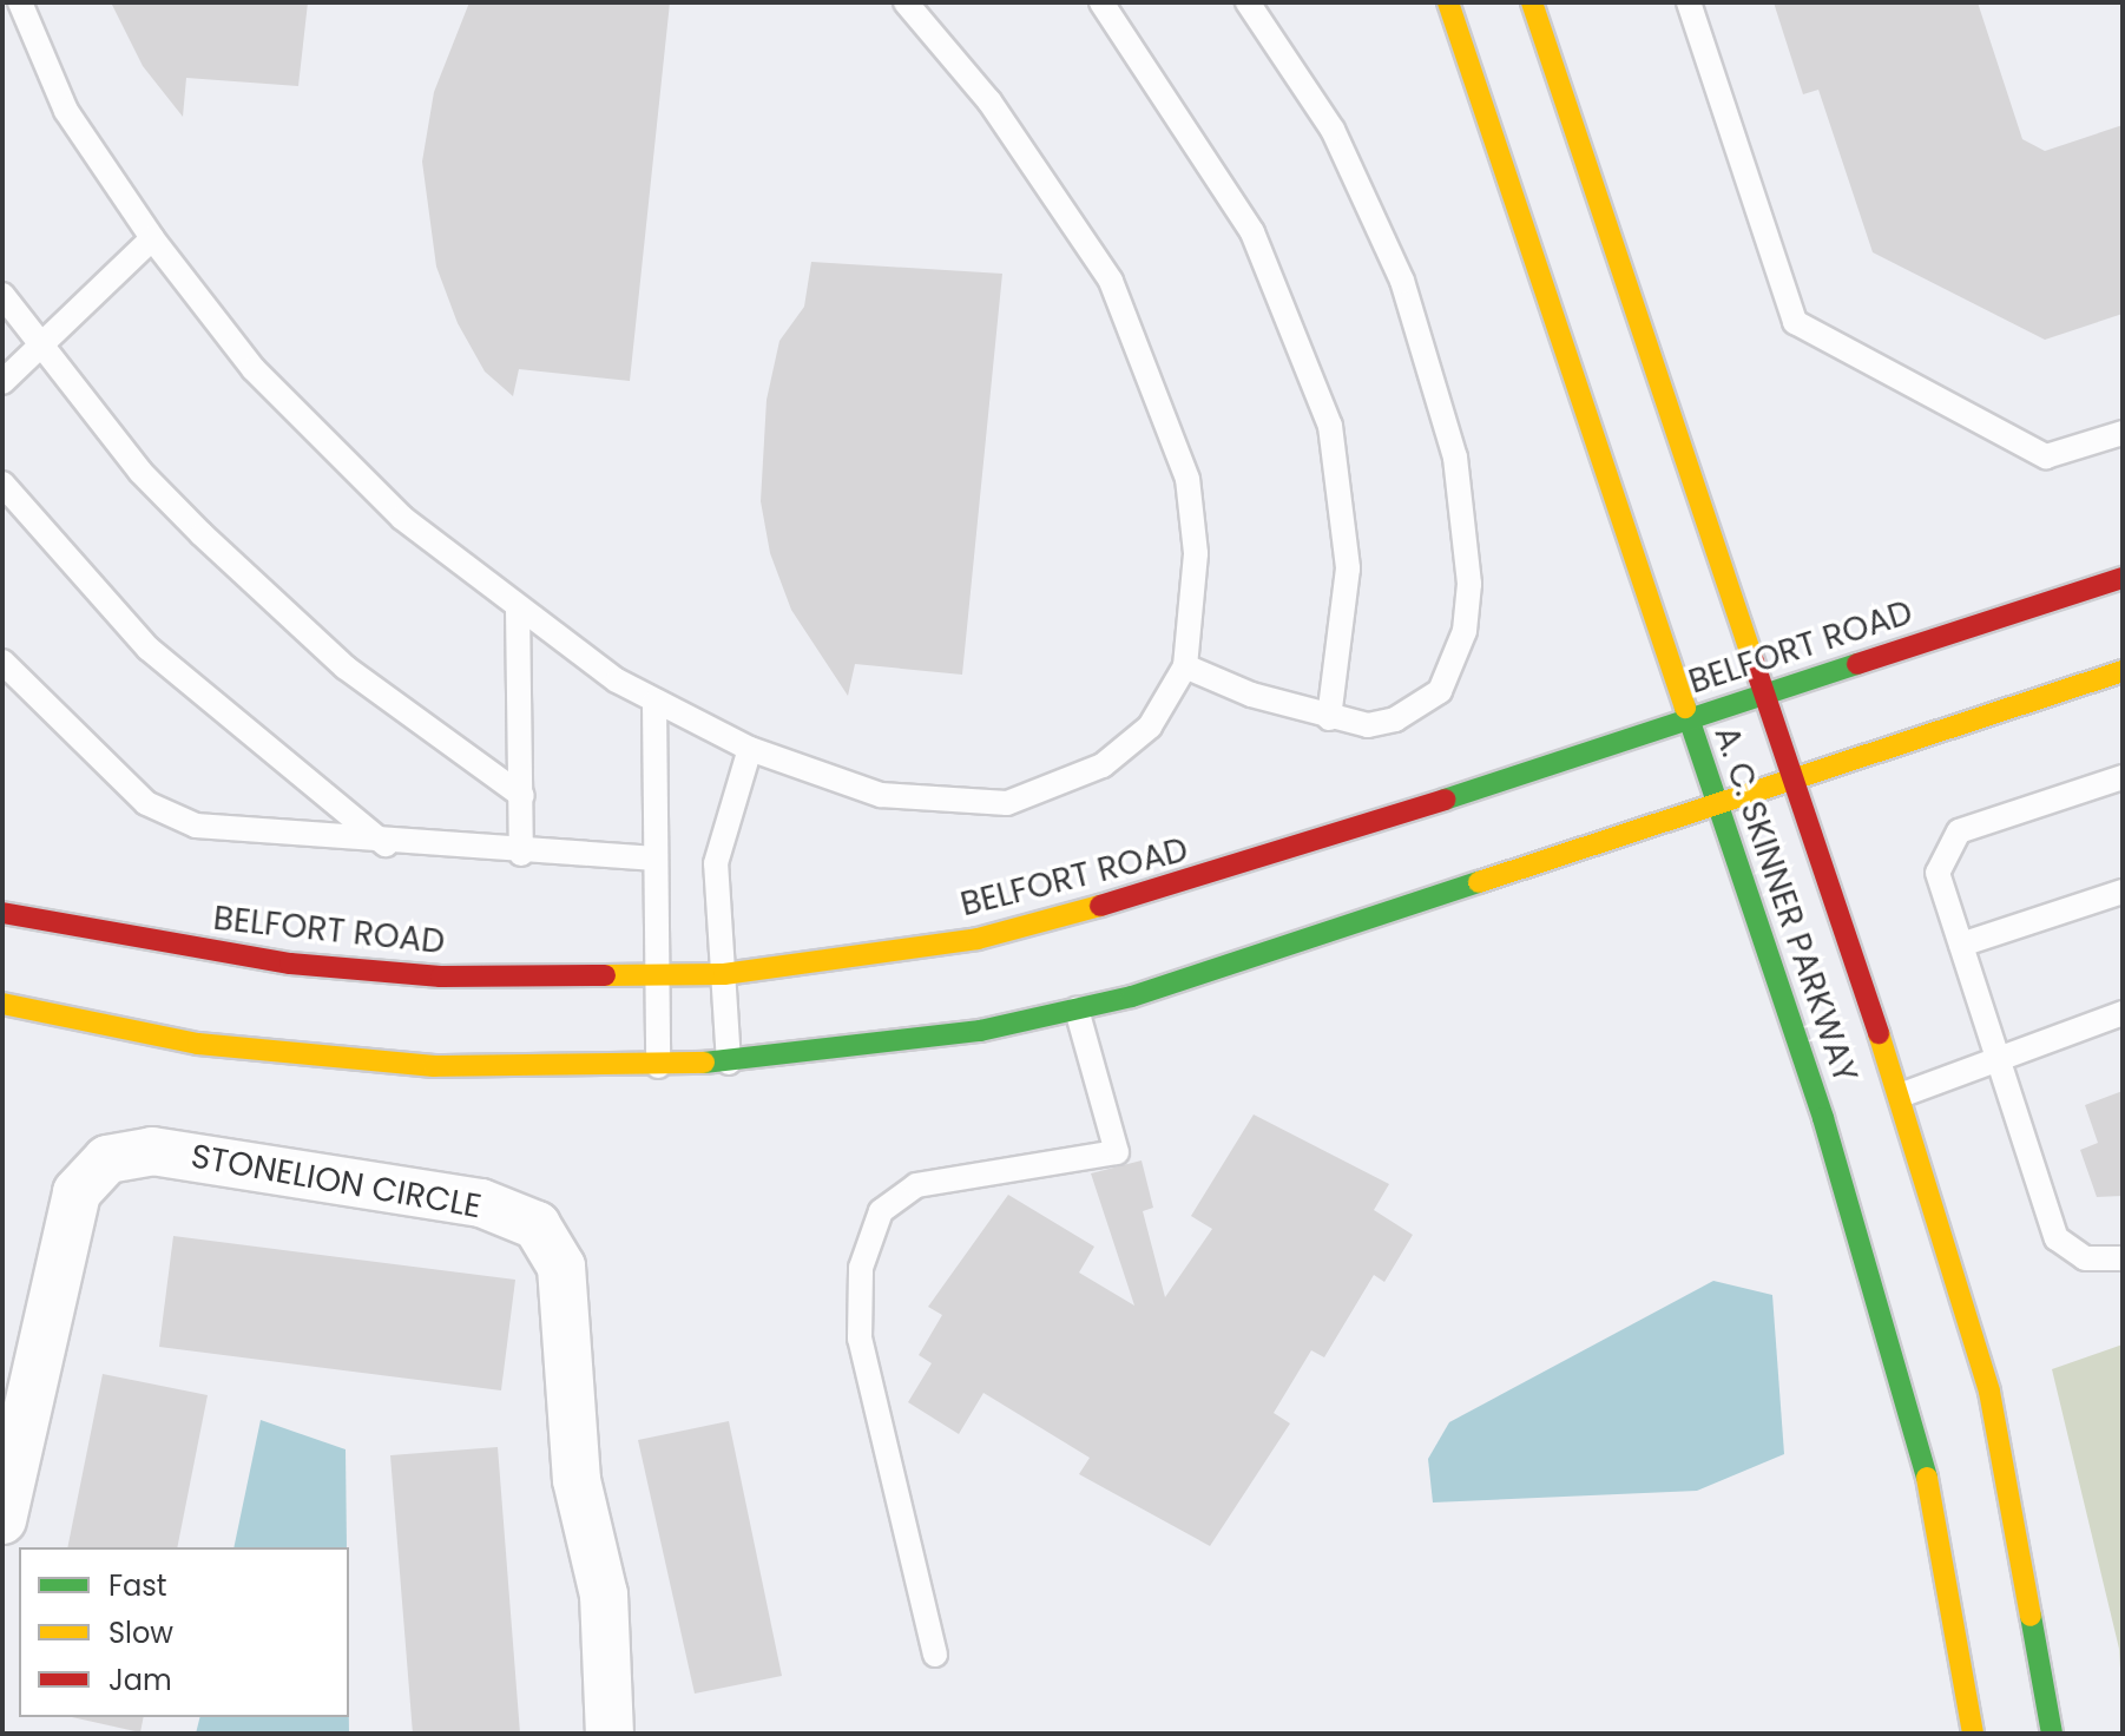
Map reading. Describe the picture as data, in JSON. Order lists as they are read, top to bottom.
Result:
{
  "streets": {
    "main road": ["BELFORT ROAD", "A. C. SKINNER PARKWAY"],
    "street": ["STONELION CIRCLE"]
  },
  "crossings": [
    ["BELFORT ROAD", "A. C. SKINNER PARKWAY"]
  ],
  "legend": ["Fast", "Slow", "Jam"]
}
